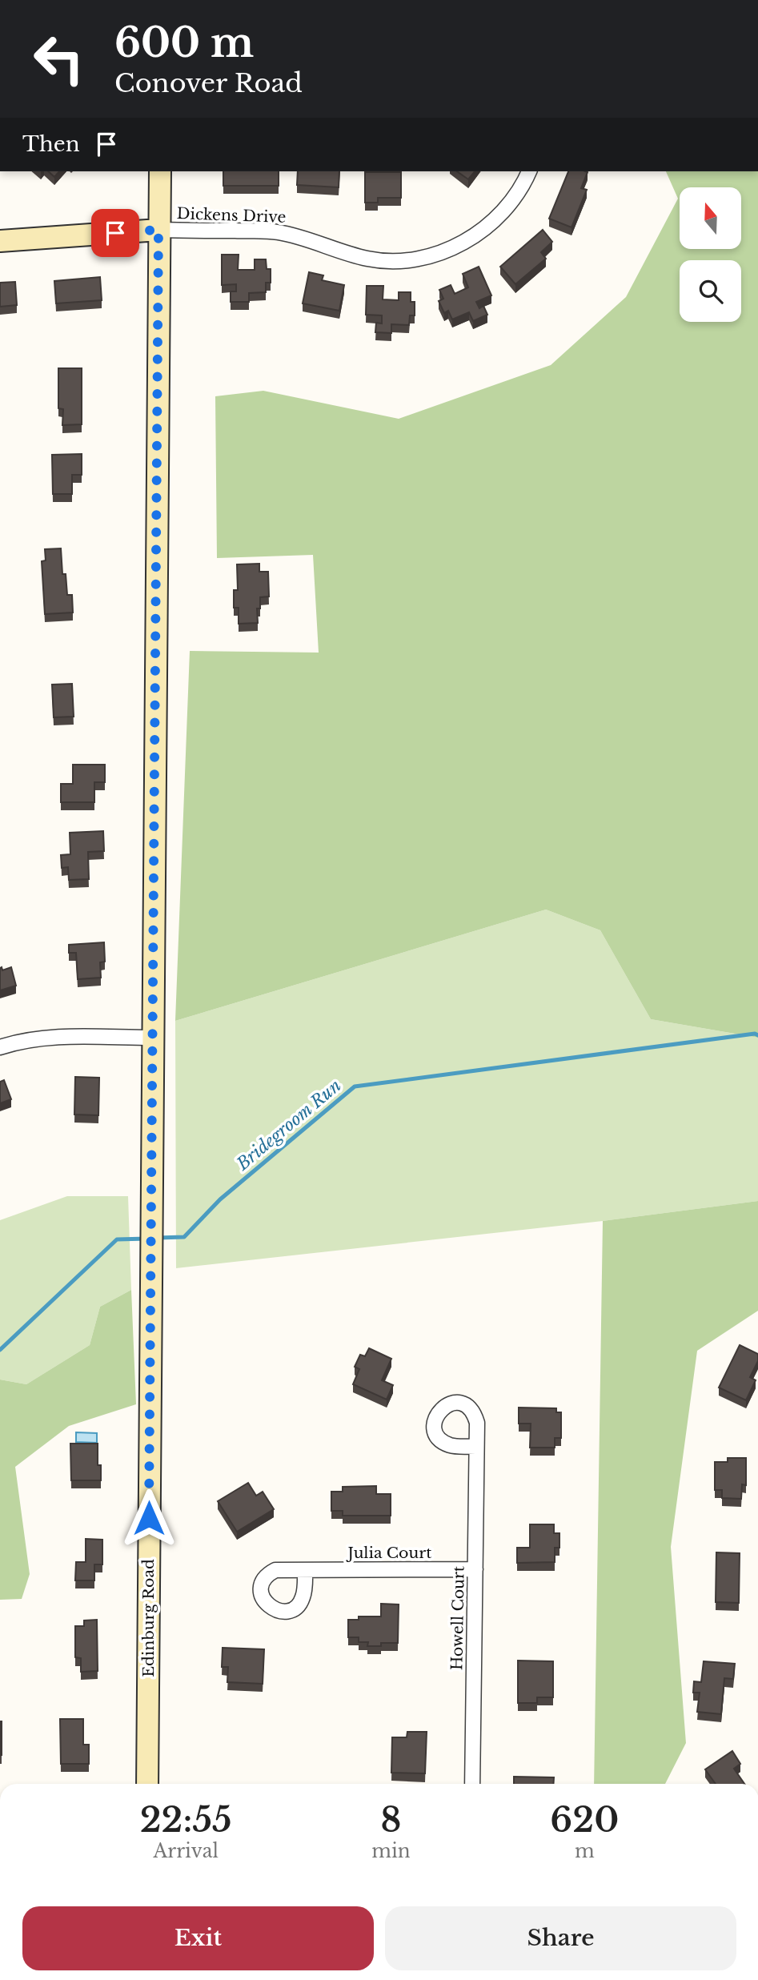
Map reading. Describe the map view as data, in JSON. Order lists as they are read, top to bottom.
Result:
{
  "streets": {
    "main road": ["Edinburg Road"],
    "street": ["Dickens Drive", "Julia Court", "Howell Court"]
  },
  "crossings": [
    ["Dickens Drive", "Edinburg Road"],
    ["Julia Court", "Howell Court"]
  ],
  "water": ["Bridegroom Run"],
  "north": "top",
  "page": {
    "turn": ["600 m", "Conover Road"],
    "then": "Then",
    "eta": [
      "22:55",
      "Arrival",
      "8",
      "min",
      "620",
      "m"
    ],
    "buttons": ["Exit", "Share"]
  }
}
